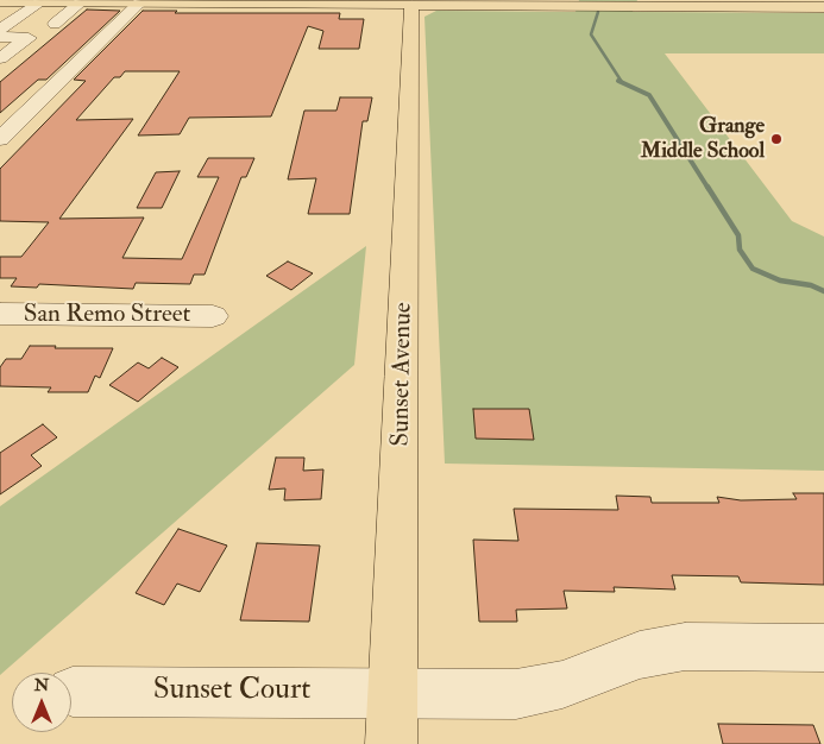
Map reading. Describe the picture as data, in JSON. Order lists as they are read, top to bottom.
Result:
{
  "streets": {
    "main road": ["Sunset Avenue"],
    "street": ["San Remo Street", "Sunset Court"]
  },
  "crossings": [
    ["Sunset Avenue", "Sunset Court"]
  ],
  "places": ["Grange Middle School"],
  "north": "top"
}
